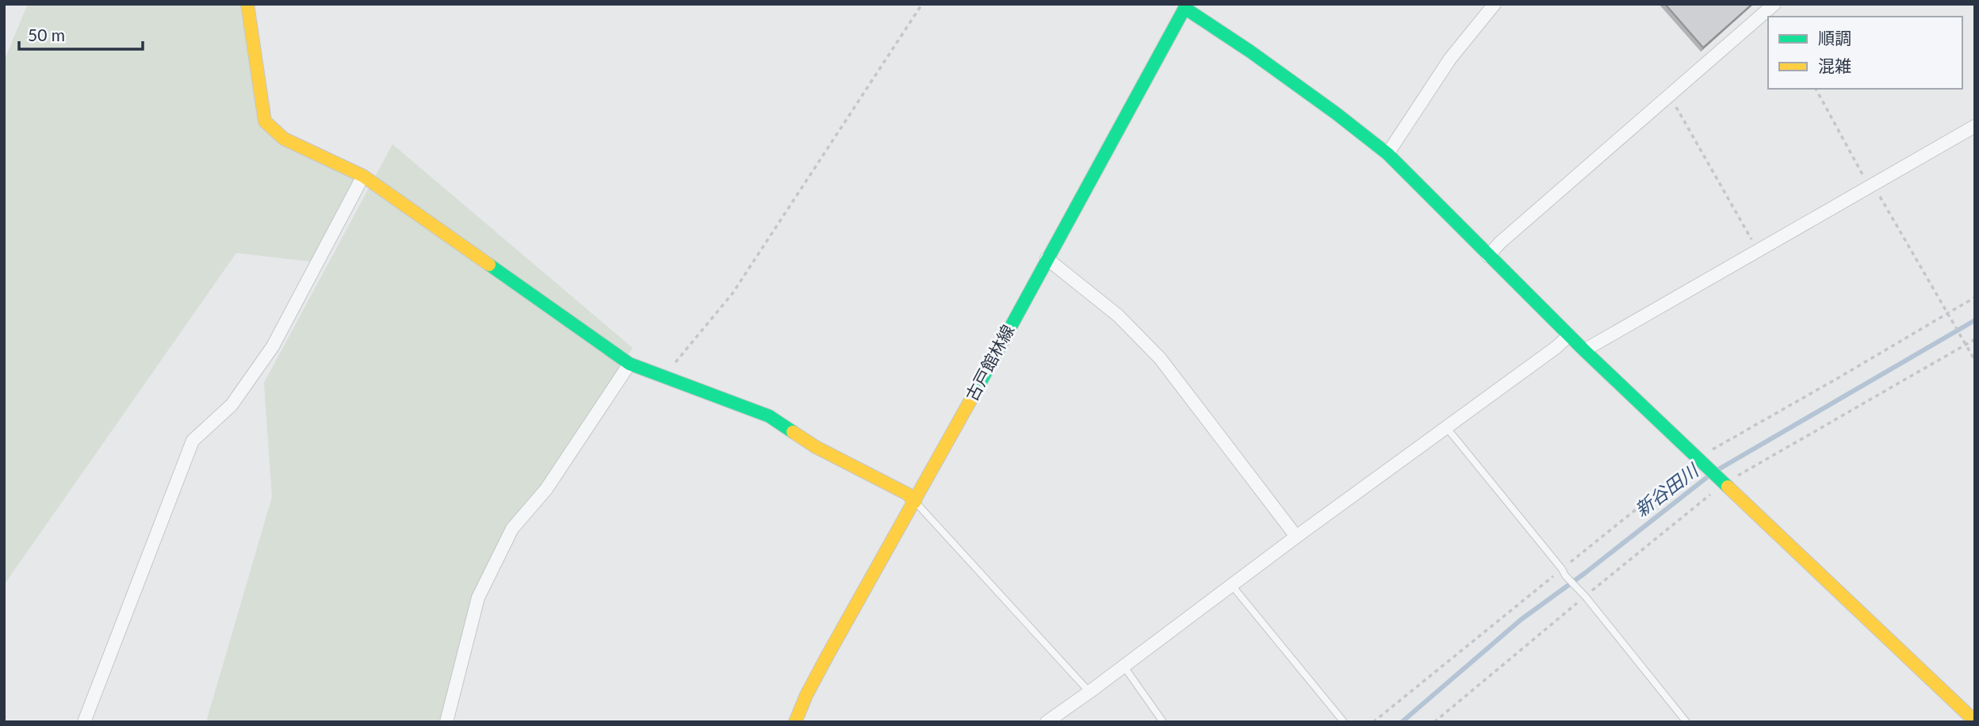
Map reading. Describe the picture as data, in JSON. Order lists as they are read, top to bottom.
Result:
{
  "streets": {
    "street": ["古戸館林線"]
  },
  "water": ["新谷田川"],
  "legend": ["順調", "混雑"],
  "scale_bar": "50 m"
}
